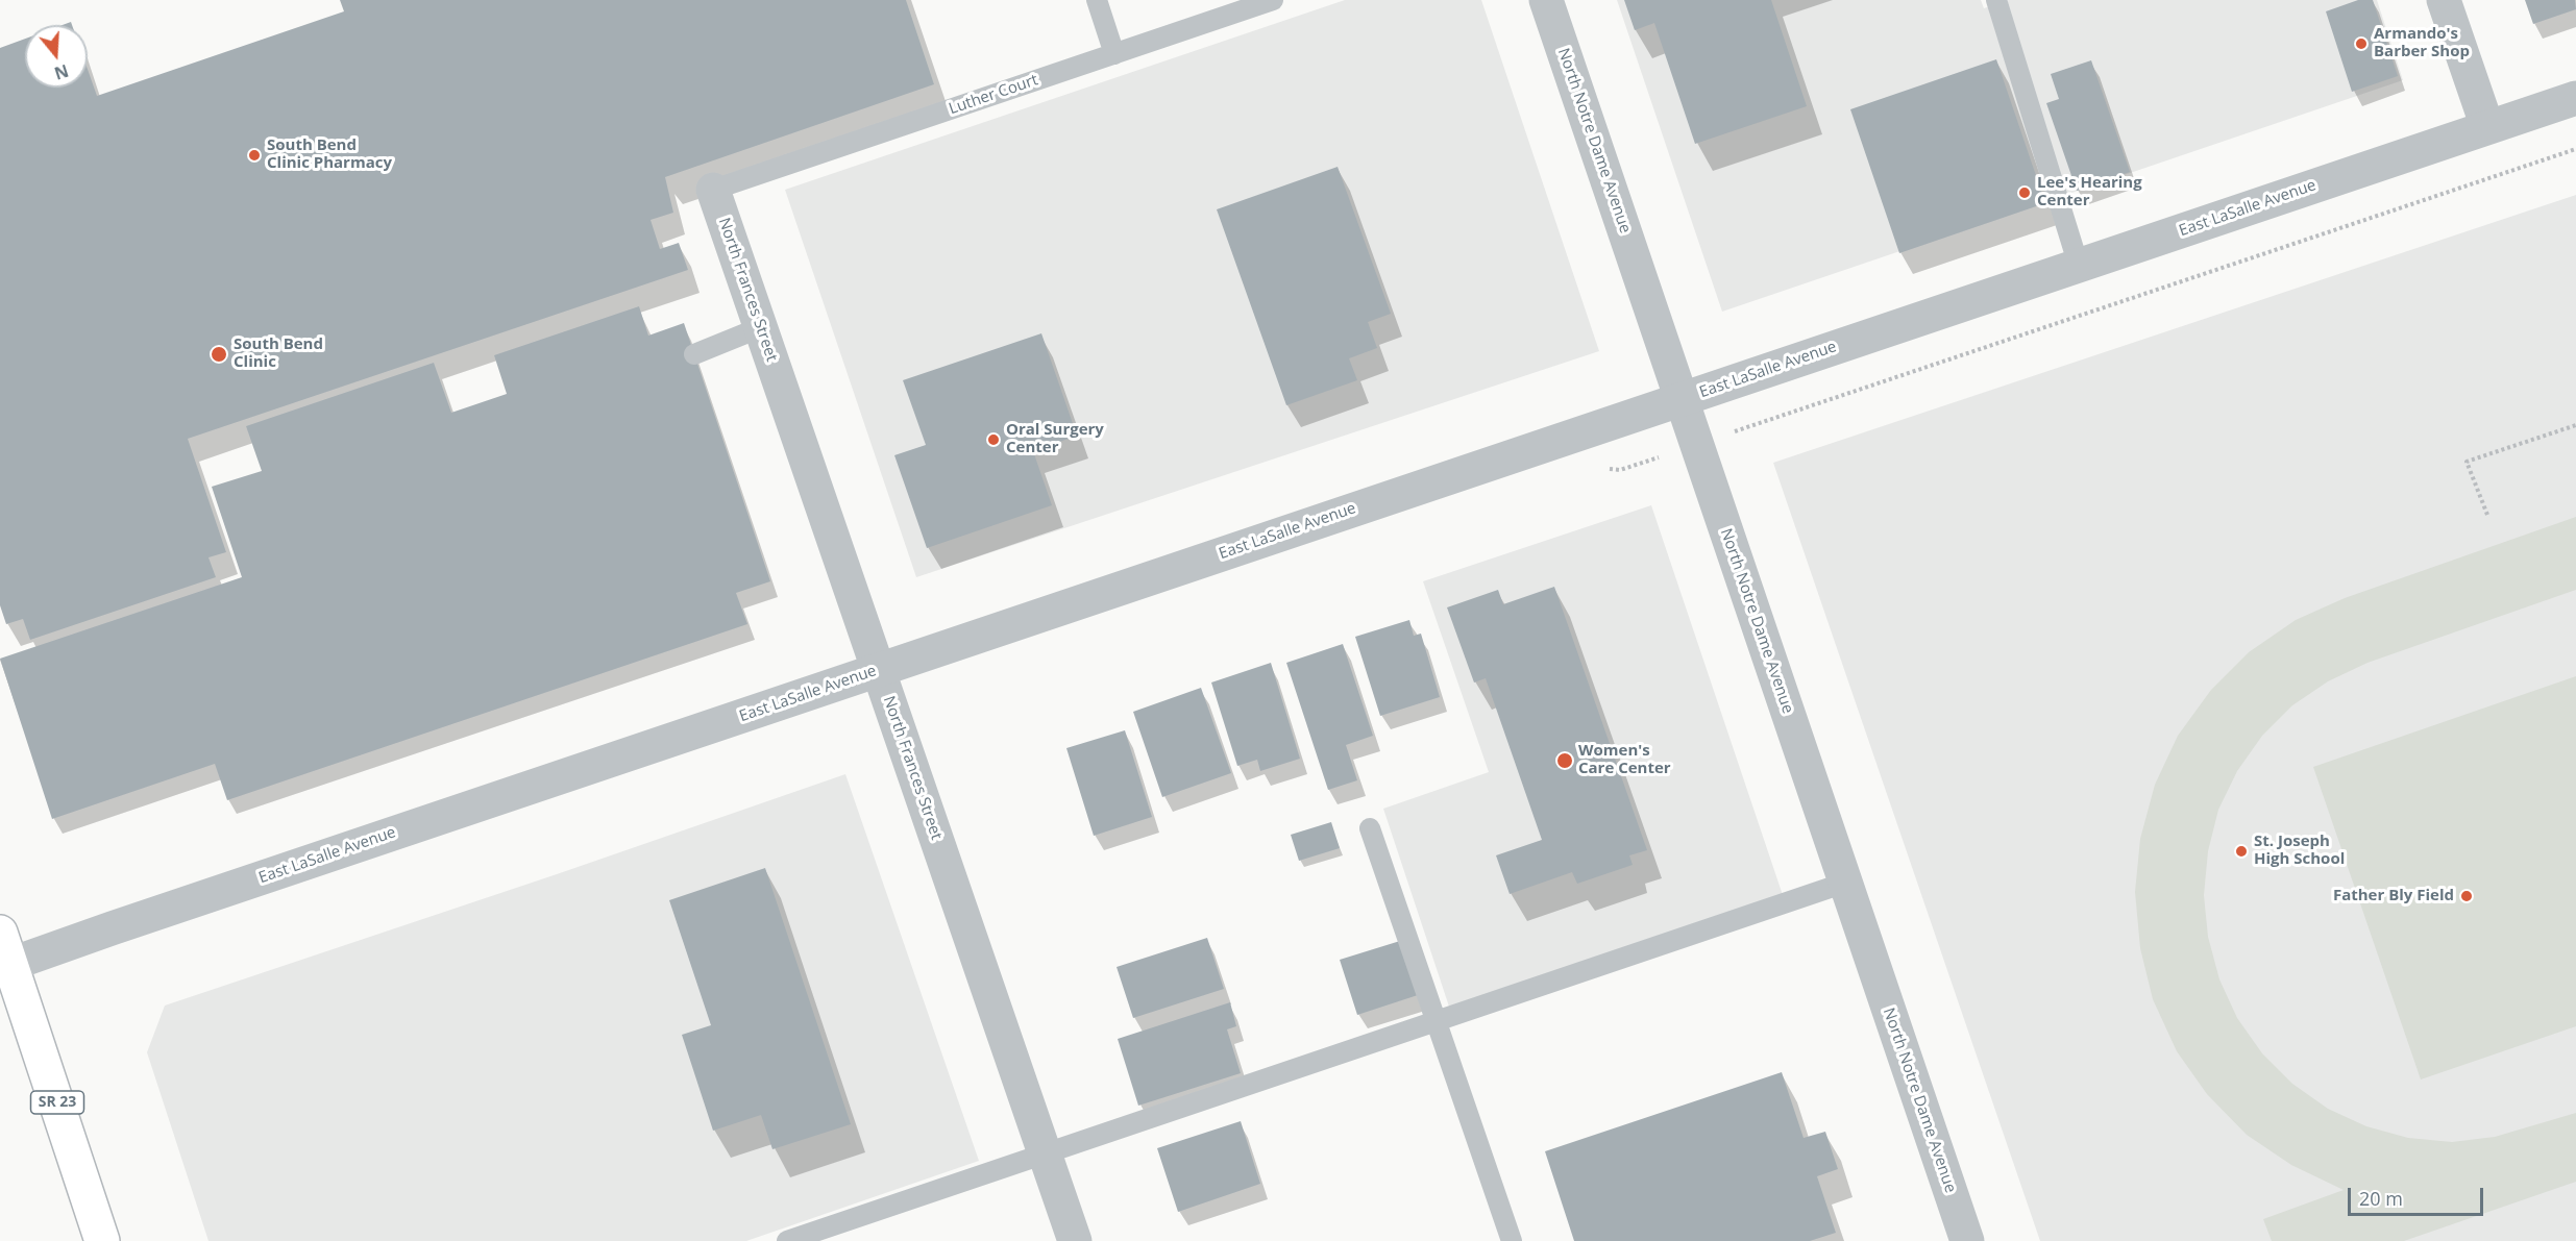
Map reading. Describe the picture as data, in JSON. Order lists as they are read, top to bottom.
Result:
{
  "streets": {
    "main road": ["SR 23"],
    "street": ["North Notre Dame Avenue", "East LaSalle Avenue", "North Frances Street"],
    "lane": ["Luther Court"]
  },
  "crossings": [
    ["Luther Court", "North Frances Street"],
    ["North Notre Dame Avenue", "East LaSalle Avenue"],
    ["East LaSalle Avenue", "North Frances Street"],
    ["East LaSalle Avenue", "SR 23"]
  ],
  "places": [
    "Armando's Barber Shop",
    "South Bend Clinic Pharmacy",
    "Lee's Hearing Center",
    "South Bend Clinic",
    "Oral Surgery Center",
    "Women's Care Center",
    "St. Joseph High School",
    "Father Bly Field"
  ],
  "scale_bar": "20 m",
  "north": "bottom"
}
